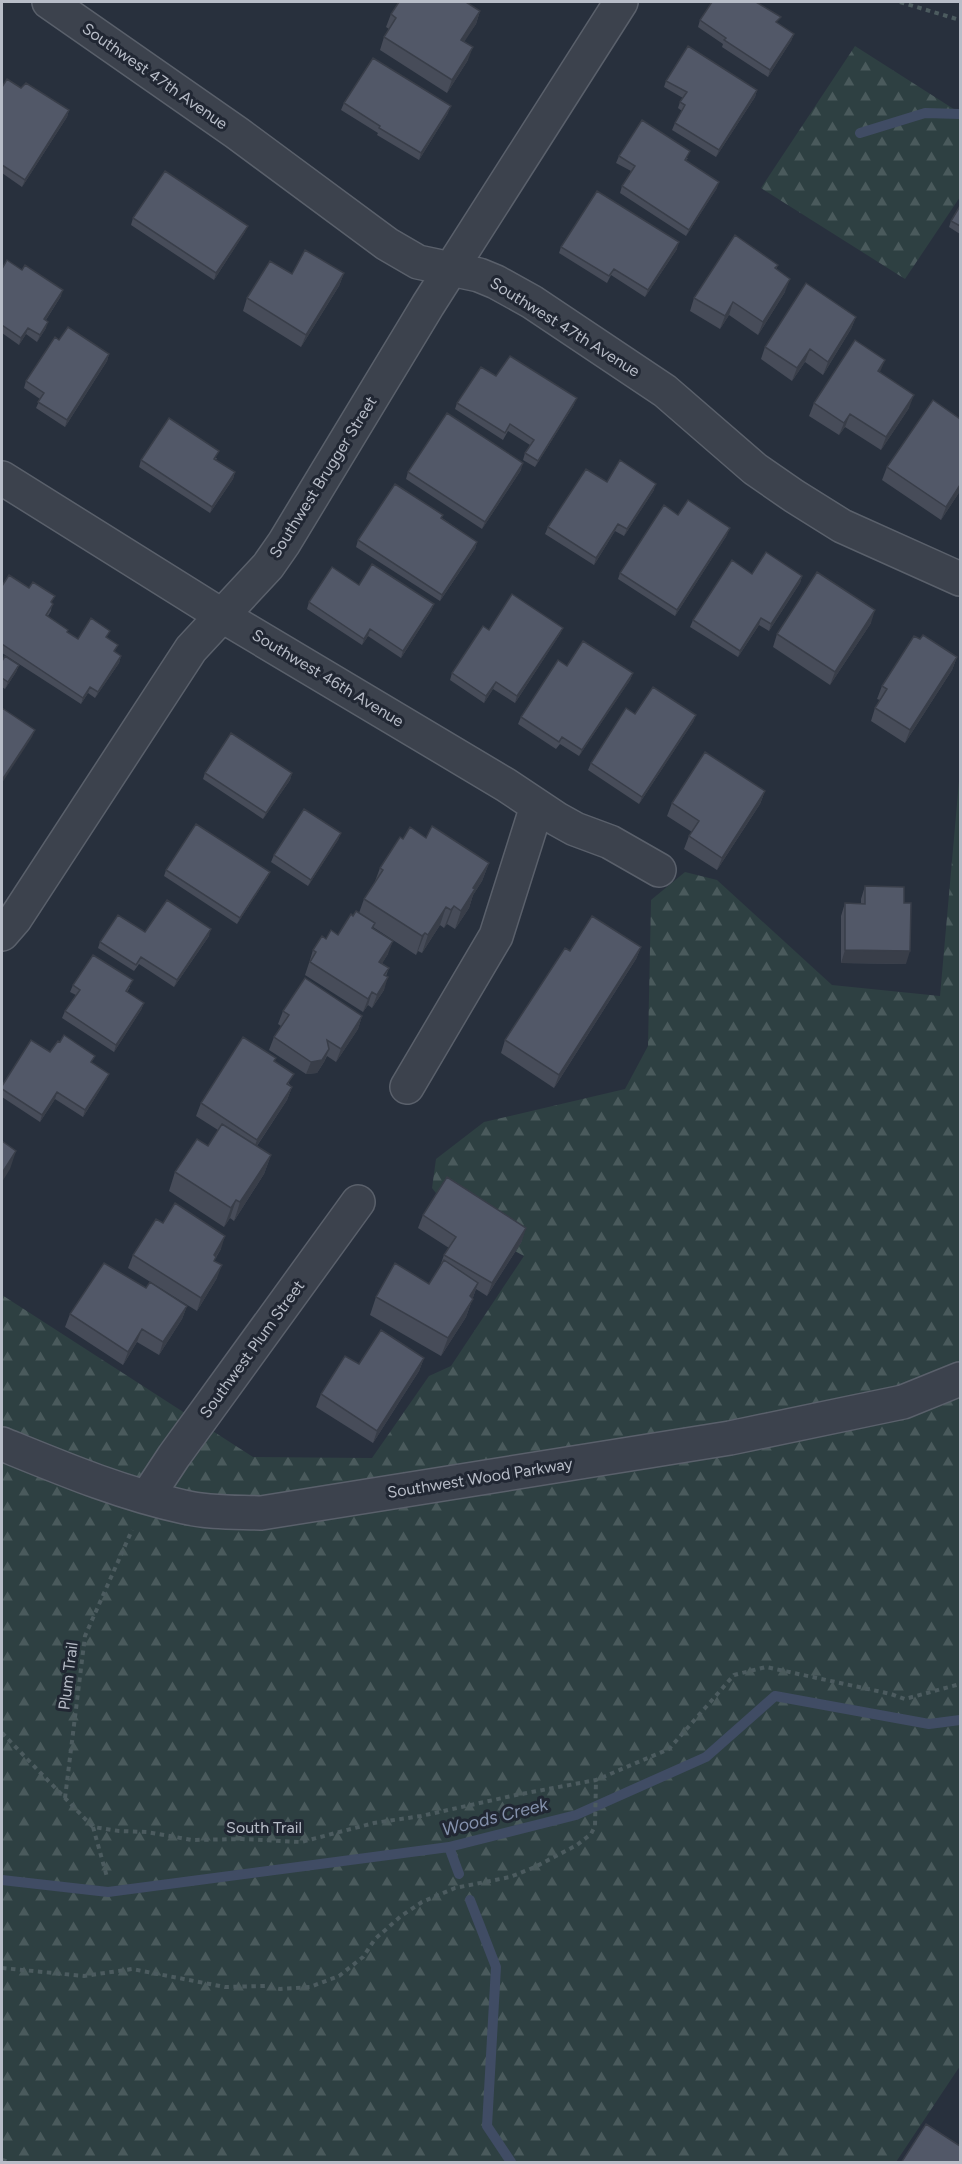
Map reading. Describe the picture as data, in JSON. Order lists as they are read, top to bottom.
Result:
{
  "streets": {
    "street": [
      "Southwest 47th Avenue",
      "Southwest Brugger Street",
      "Southwest 46th Avenue",
      "Southwest Plum Street",
      "Southwest Wood Parkway"
    ],
    "path": ["Plum Trail", "South Trail"]
  },
  "crossings": [
    ["Southwest 47th Avenue", "Southwest Brugger Street"],
    ["Southwest Brugger Street", "Southwest 46th Avenue"],
    ["Southwest Plum Street", "Southwest Wood Parkway"],
    ["Southwest Plum Street", "Plum Trail"],
    ["Southwest Wood Parkway", "Plum Trail"]
  ],
  "water": ["Woods Creek"]
}
